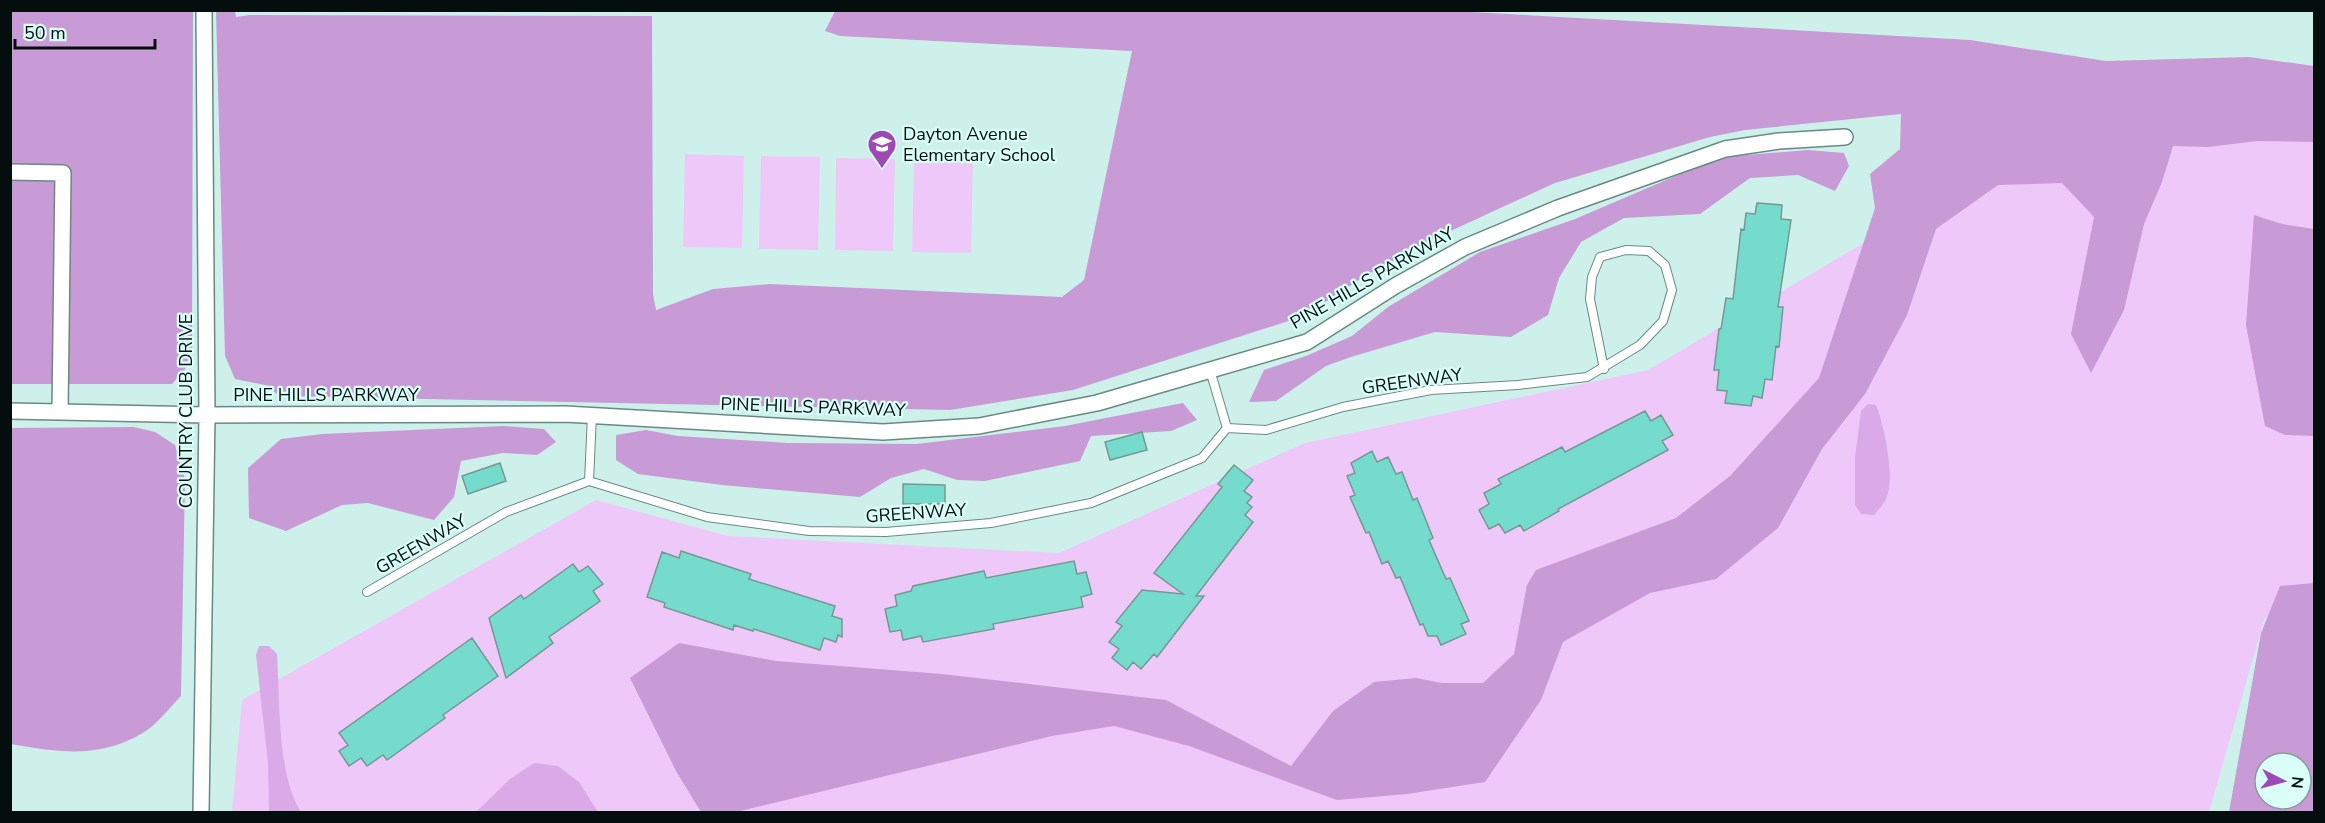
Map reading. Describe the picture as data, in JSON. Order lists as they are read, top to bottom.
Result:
{
  "streets": {
    "street": ["PINE HILLS PARKWAY", "COUNTRY CLUB DRIVE"],
    "lane": ["GREENWAY"]
  },
  "crossings": [
    ["PINE HILLS PARKWAY", "COUNTRY CLUB DRIVE"]
  ],
  "places": {
    "school or university": ["Dayton Avenue Elementary School"]
  },
  "scale_bar": "50 m",
  "north": "right"
}
